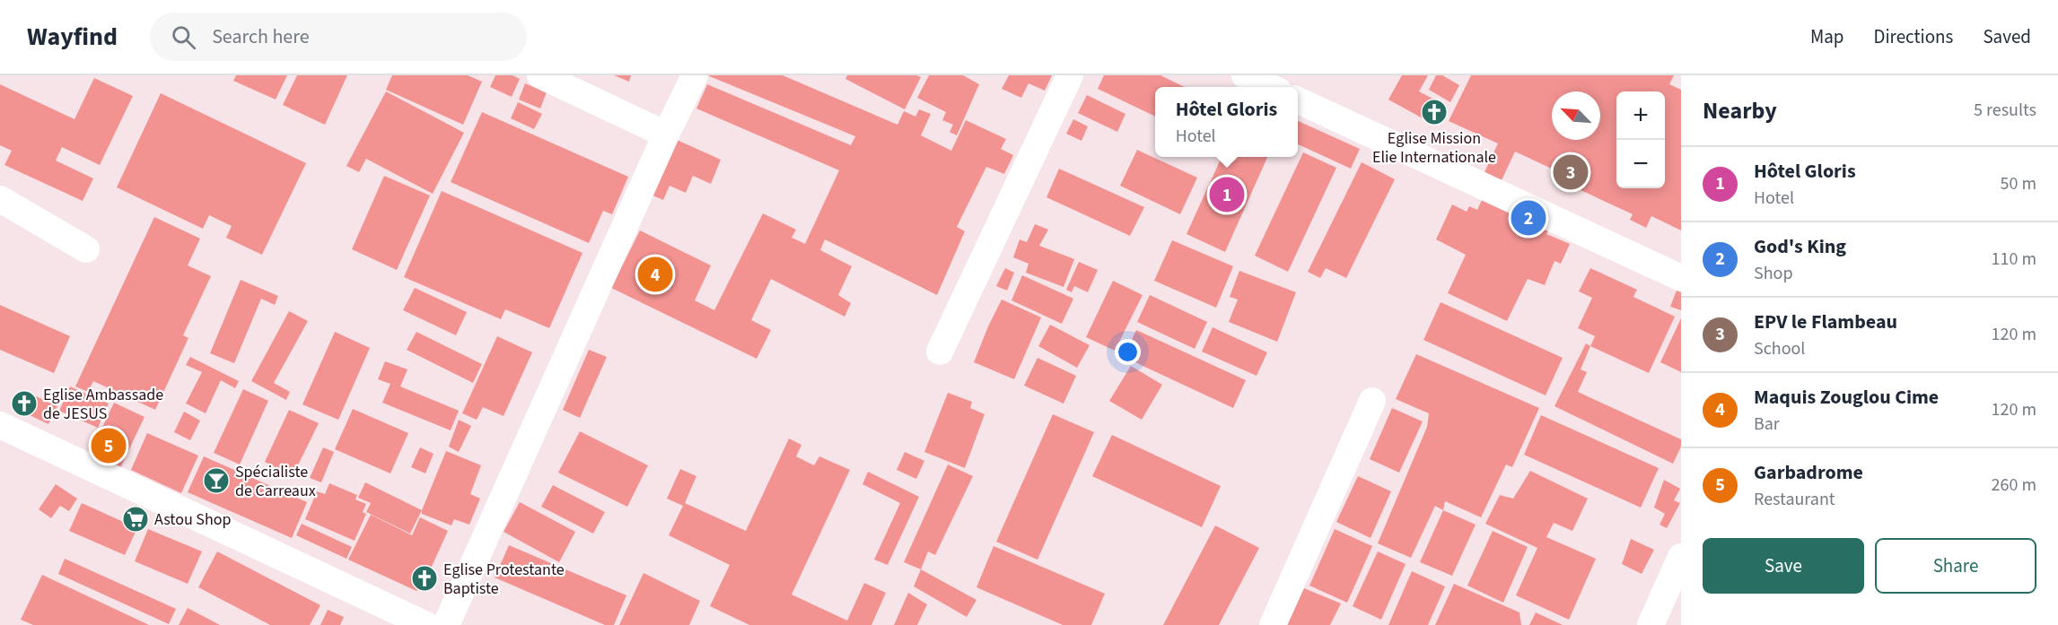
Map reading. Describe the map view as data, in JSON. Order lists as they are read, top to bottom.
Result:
{
  "places": {
    "church": ["Eglise Mission Elie Internationale", "Eglise Ambassade de JESUS", "Eglise Protestante Baptiste"],
    "bar": ["Spécialiste de Carreaux"],
    "supermarket": ["Astou Shop"]
  },
  "north": "top left",
  "page": {
    "header": "Wayfind",
    "search": "Search here",
    "nav": ["Map", "Directions", "Saved"],
    "heading": ["Nearby", "5 results"],
    "popup": ["Hôtel Gloris", "Hotel"],
    "map_buttons": ["+", "−"],
    "list": [
      {
        "mark": "1",
        "name": "Hôtel Gloris",
        "note": "Hotel",
        "value": "50 m"
      },
      {
        "mark": "2",
        "name": "God's King",
        "note": "Shop",
        "value": "110 m"
      },
      {
        "mark": "3",
        "name": "EPV le Flambeau",
        "note": "School",
        "value": "120 m"
      },
      {
        "mark": "4",
        "name": "Maquis Zouglou Cime",
        "note": "Bar",
        "value": "120 m"
      },
      {
        "mark": "5",
        "name": "Garbadrome",
        "note": "Restaurant",
        "value": "260 m"
      }
    ],
    "pins": [
      "3",
      "1",
      "2",
      "4",
      "5"
    ],
    "buttons": ["Save", "Share"]
  }
}
